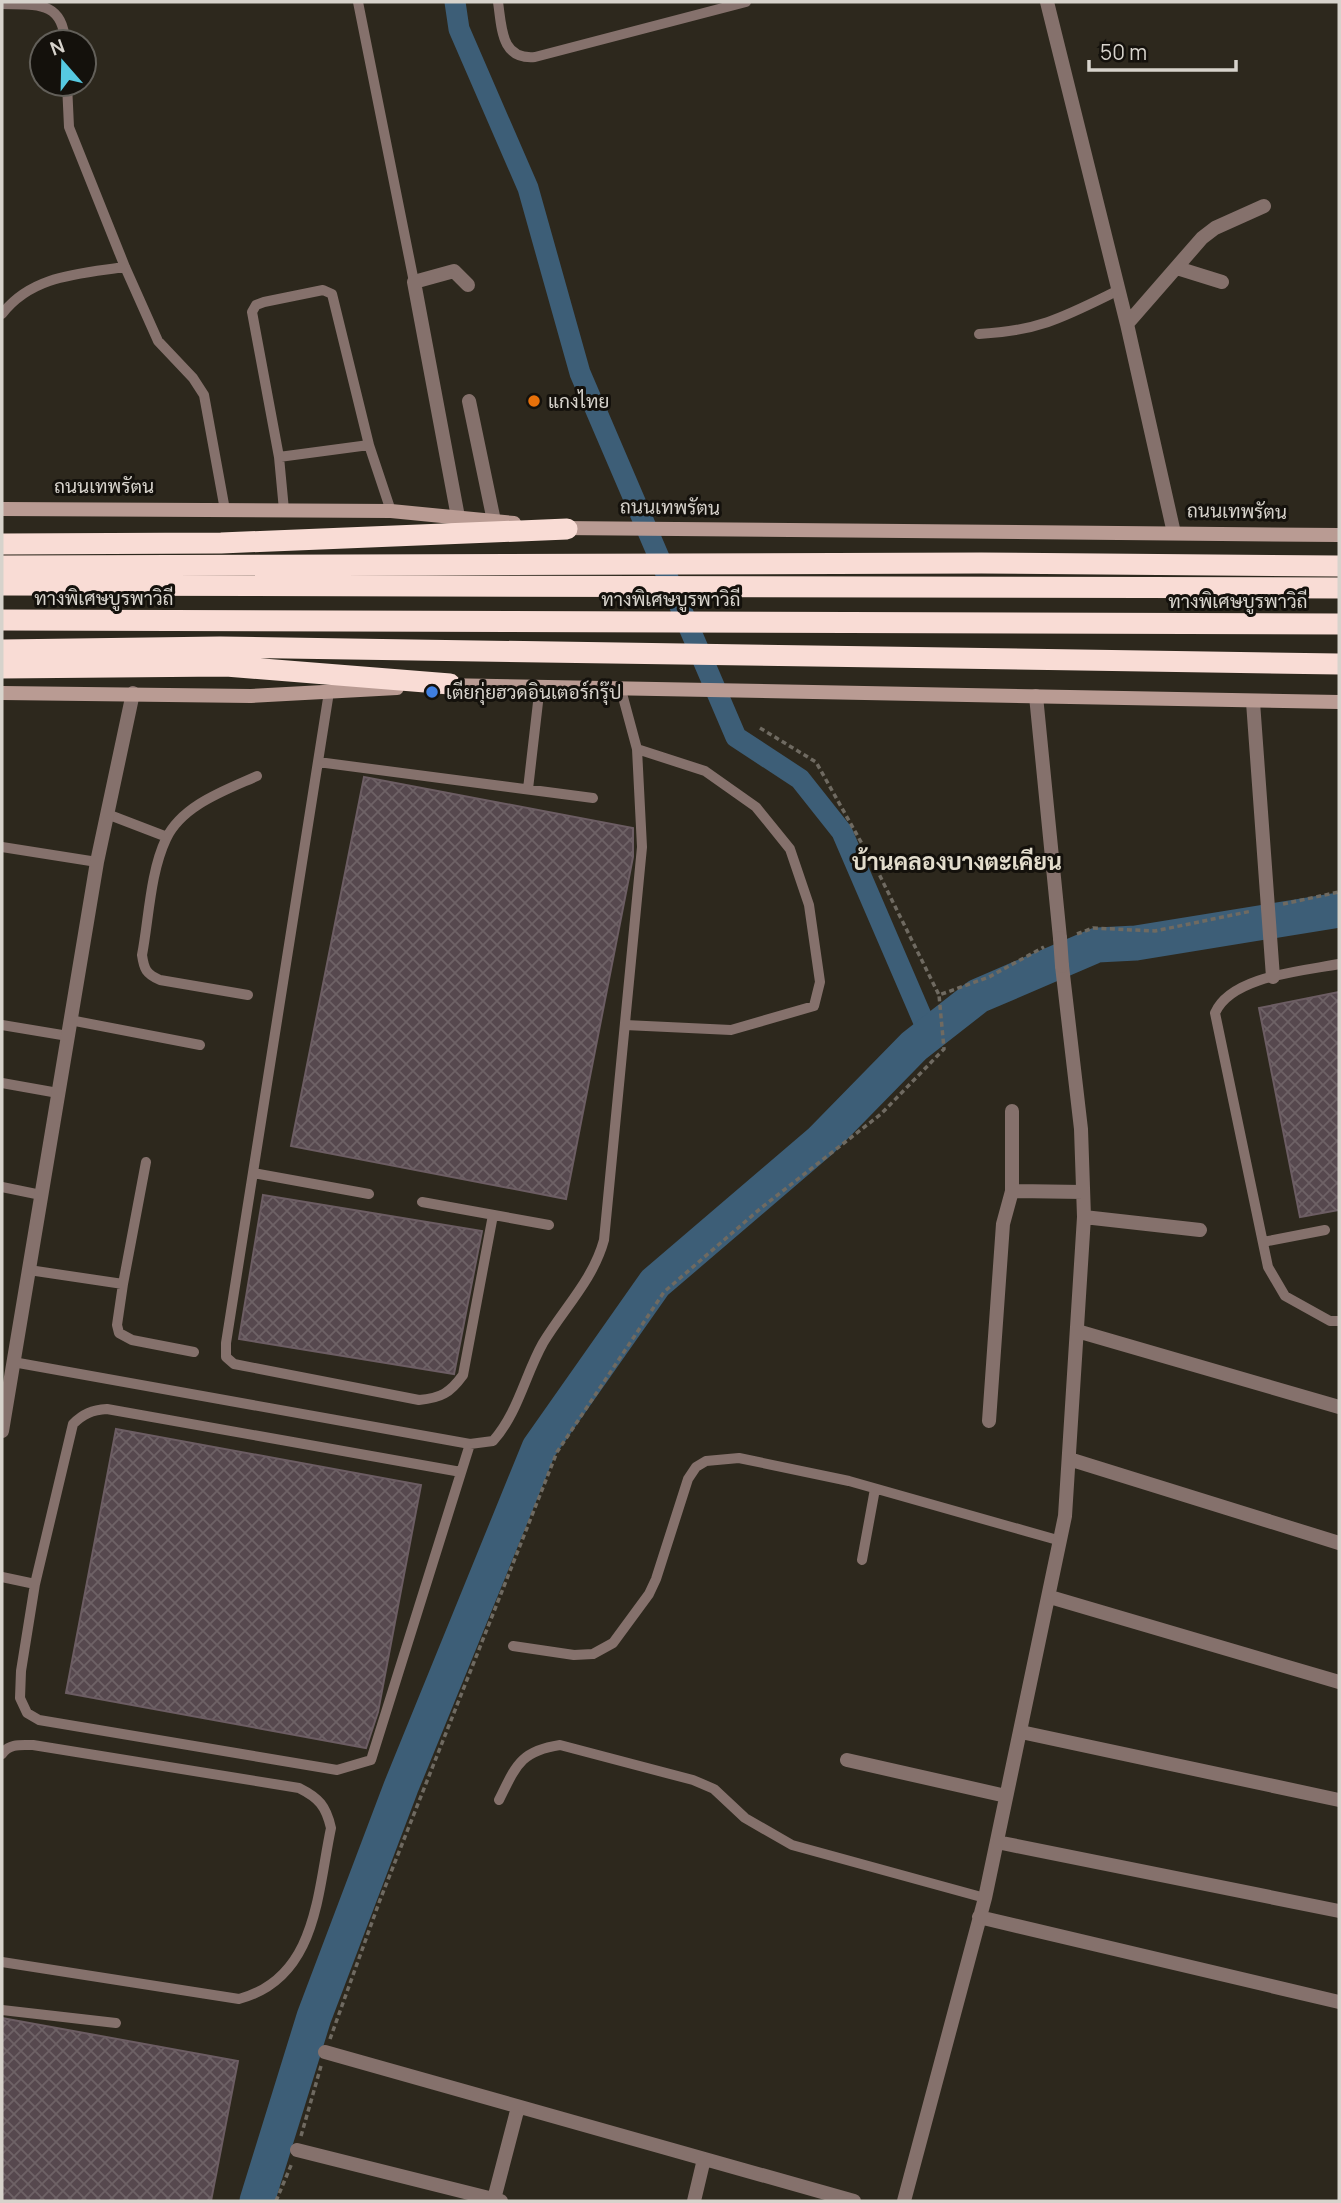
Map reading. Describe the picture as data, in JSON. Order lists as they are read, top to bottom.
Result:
{
  "streets": {
    "highway": ["ทางพิเศษบูรพาวิถี"],
    "main road": ["ถนนเทพรัตน"]
  },
  "districts": ["บ้านคลองบางตะเคียน"],
  "places": ["แกงไทย", "เตียกุ่ยฮวดอินเตอร์กรุ๊ป"],
  "scale_bar": "50 m",
  "north": "top"
}
